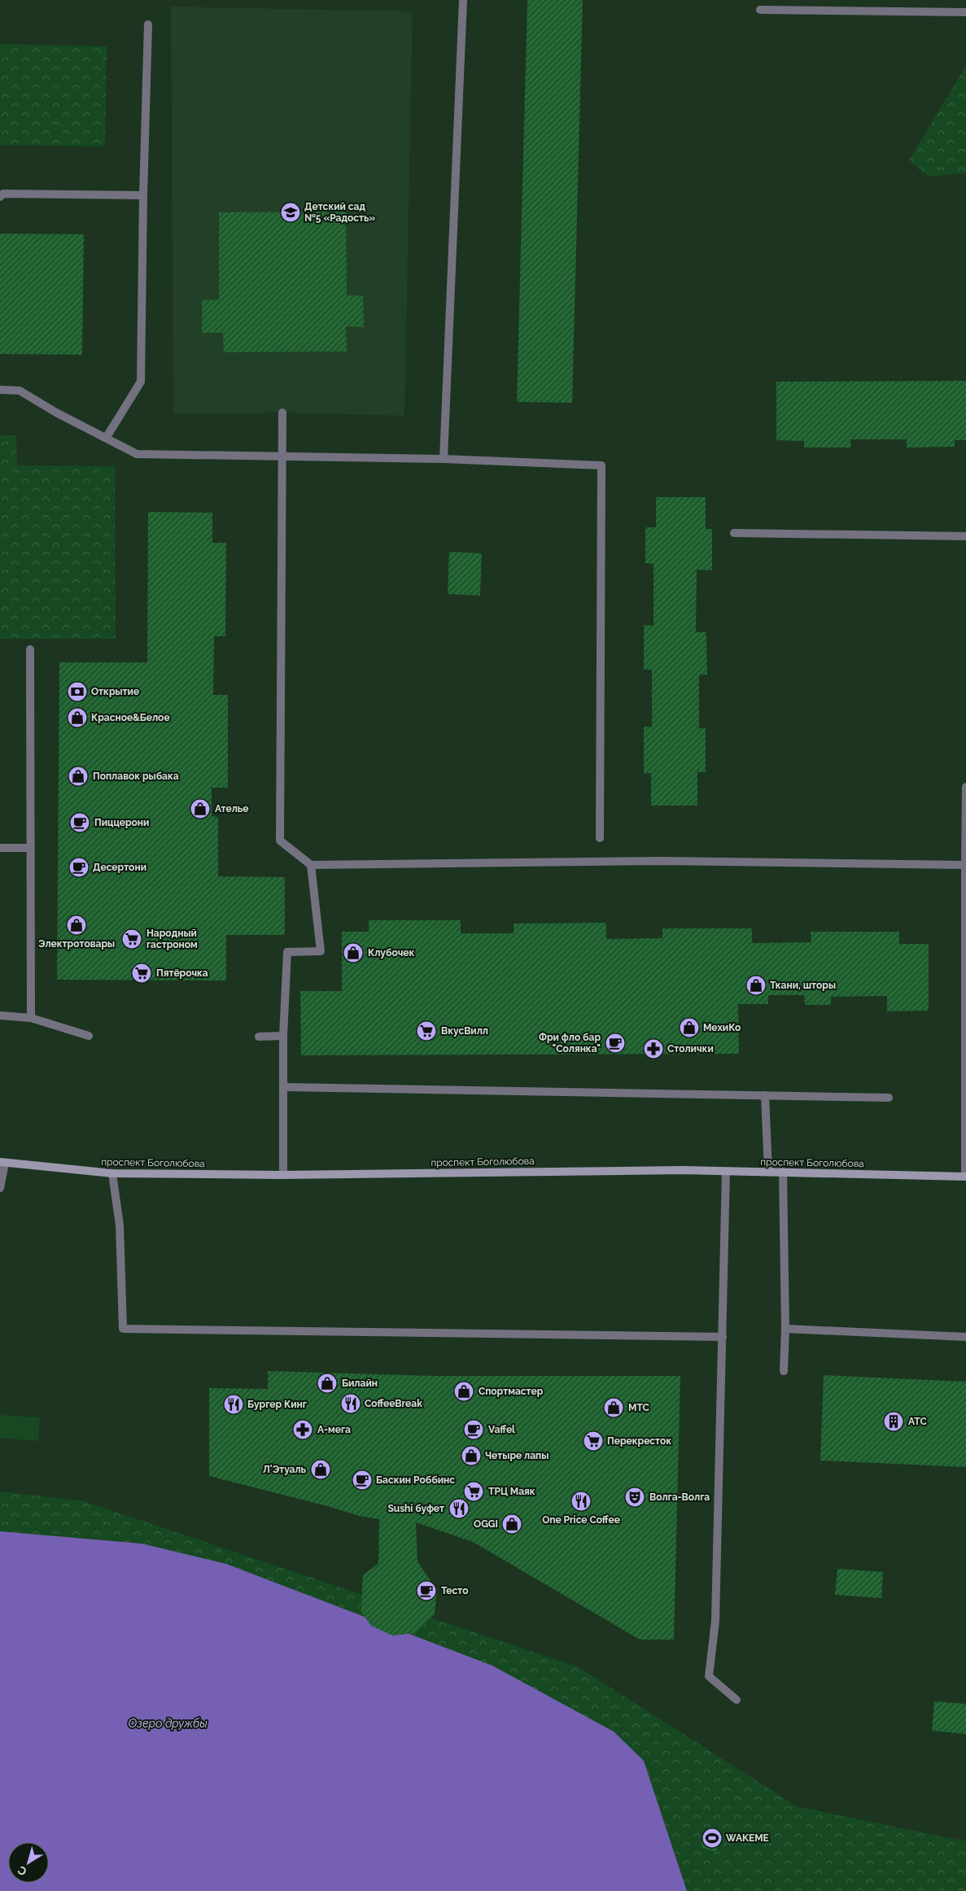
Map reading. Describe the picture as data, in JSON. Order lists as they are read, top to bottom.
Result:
{
  "streets": {
    "main road": ["проспект Боголюбова"]
  },
  "water": ["Озеро дружбы"],
  "places": {
    "school or university": ["Детский сад №5 «Радость»"],
    "bank": ["Открытие"],
    "shop": [
      "Красное&Белое",
      "Поплавок рыбака",
      "Ателье",
      "Электротовары",
      "Клубочек",
      "Ткани, шторы",
      "МехиКо",
      "Билайн",
      "Спортмастер",
      "МТС",
      "Четыре лапы",
      "Л'Этуаль",
      "OGGI"
    ],
    "cafe": [
      "Пиццерони",
      "Десертони",
      "Фри фло бар \"Солянка\"",
      "Vaffel",
      "Баскин Роббинс",
      "Тесто"
    ],
    "supermarket": [
      "Народный гастроном",
      "Пятёрочка",
      "ВкусВилл",
      "Перекресток",
      "ТРЦ Маяк"
    ],
    "pharmacy": ["Столички", "А-мега"],
    "restaurant": [
      "CoffeeBreak",
      "Бургер Кинг",
      "One Price Coffee",
      "Sushi буфет"
    ],
    "building": ["АТС"],
    "theatre": ["Волга-Волга"],
    "sports": ["WAKEME"]
  },
  "north": "bottom left"
}
